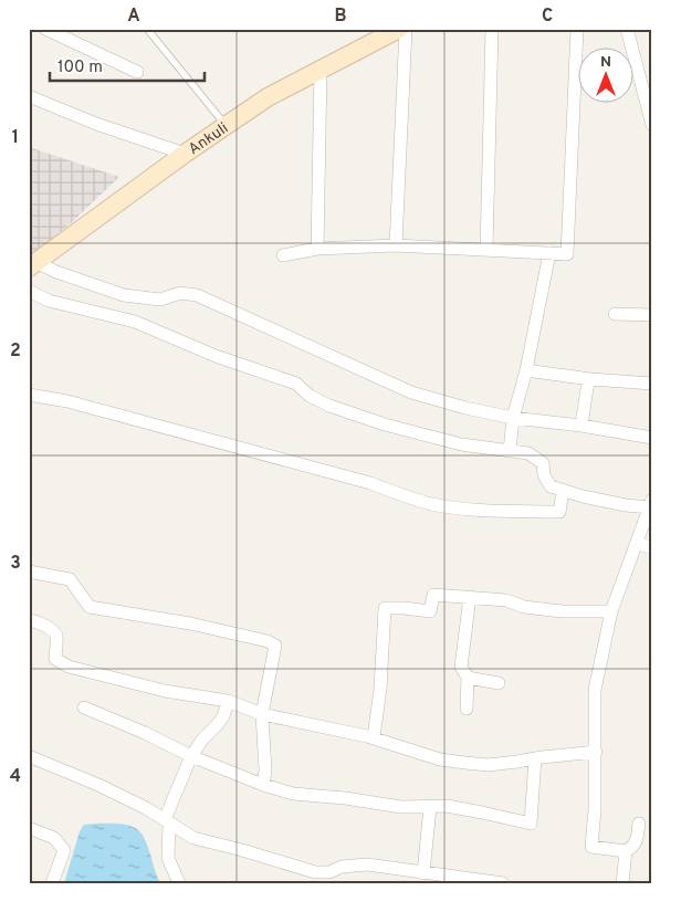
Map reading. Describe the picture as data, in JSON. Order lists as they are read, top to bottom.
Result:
{
  "streets": {
    "main road": ["Ankuli"]
  },
  "scale_bar": "100 m",
  "north": "top",
  "grid": {
    "columns": ["A", "B", "C"],
    "rows": [
      "1",
      "2",
      "3",
      "4"
    ]
  }
}
